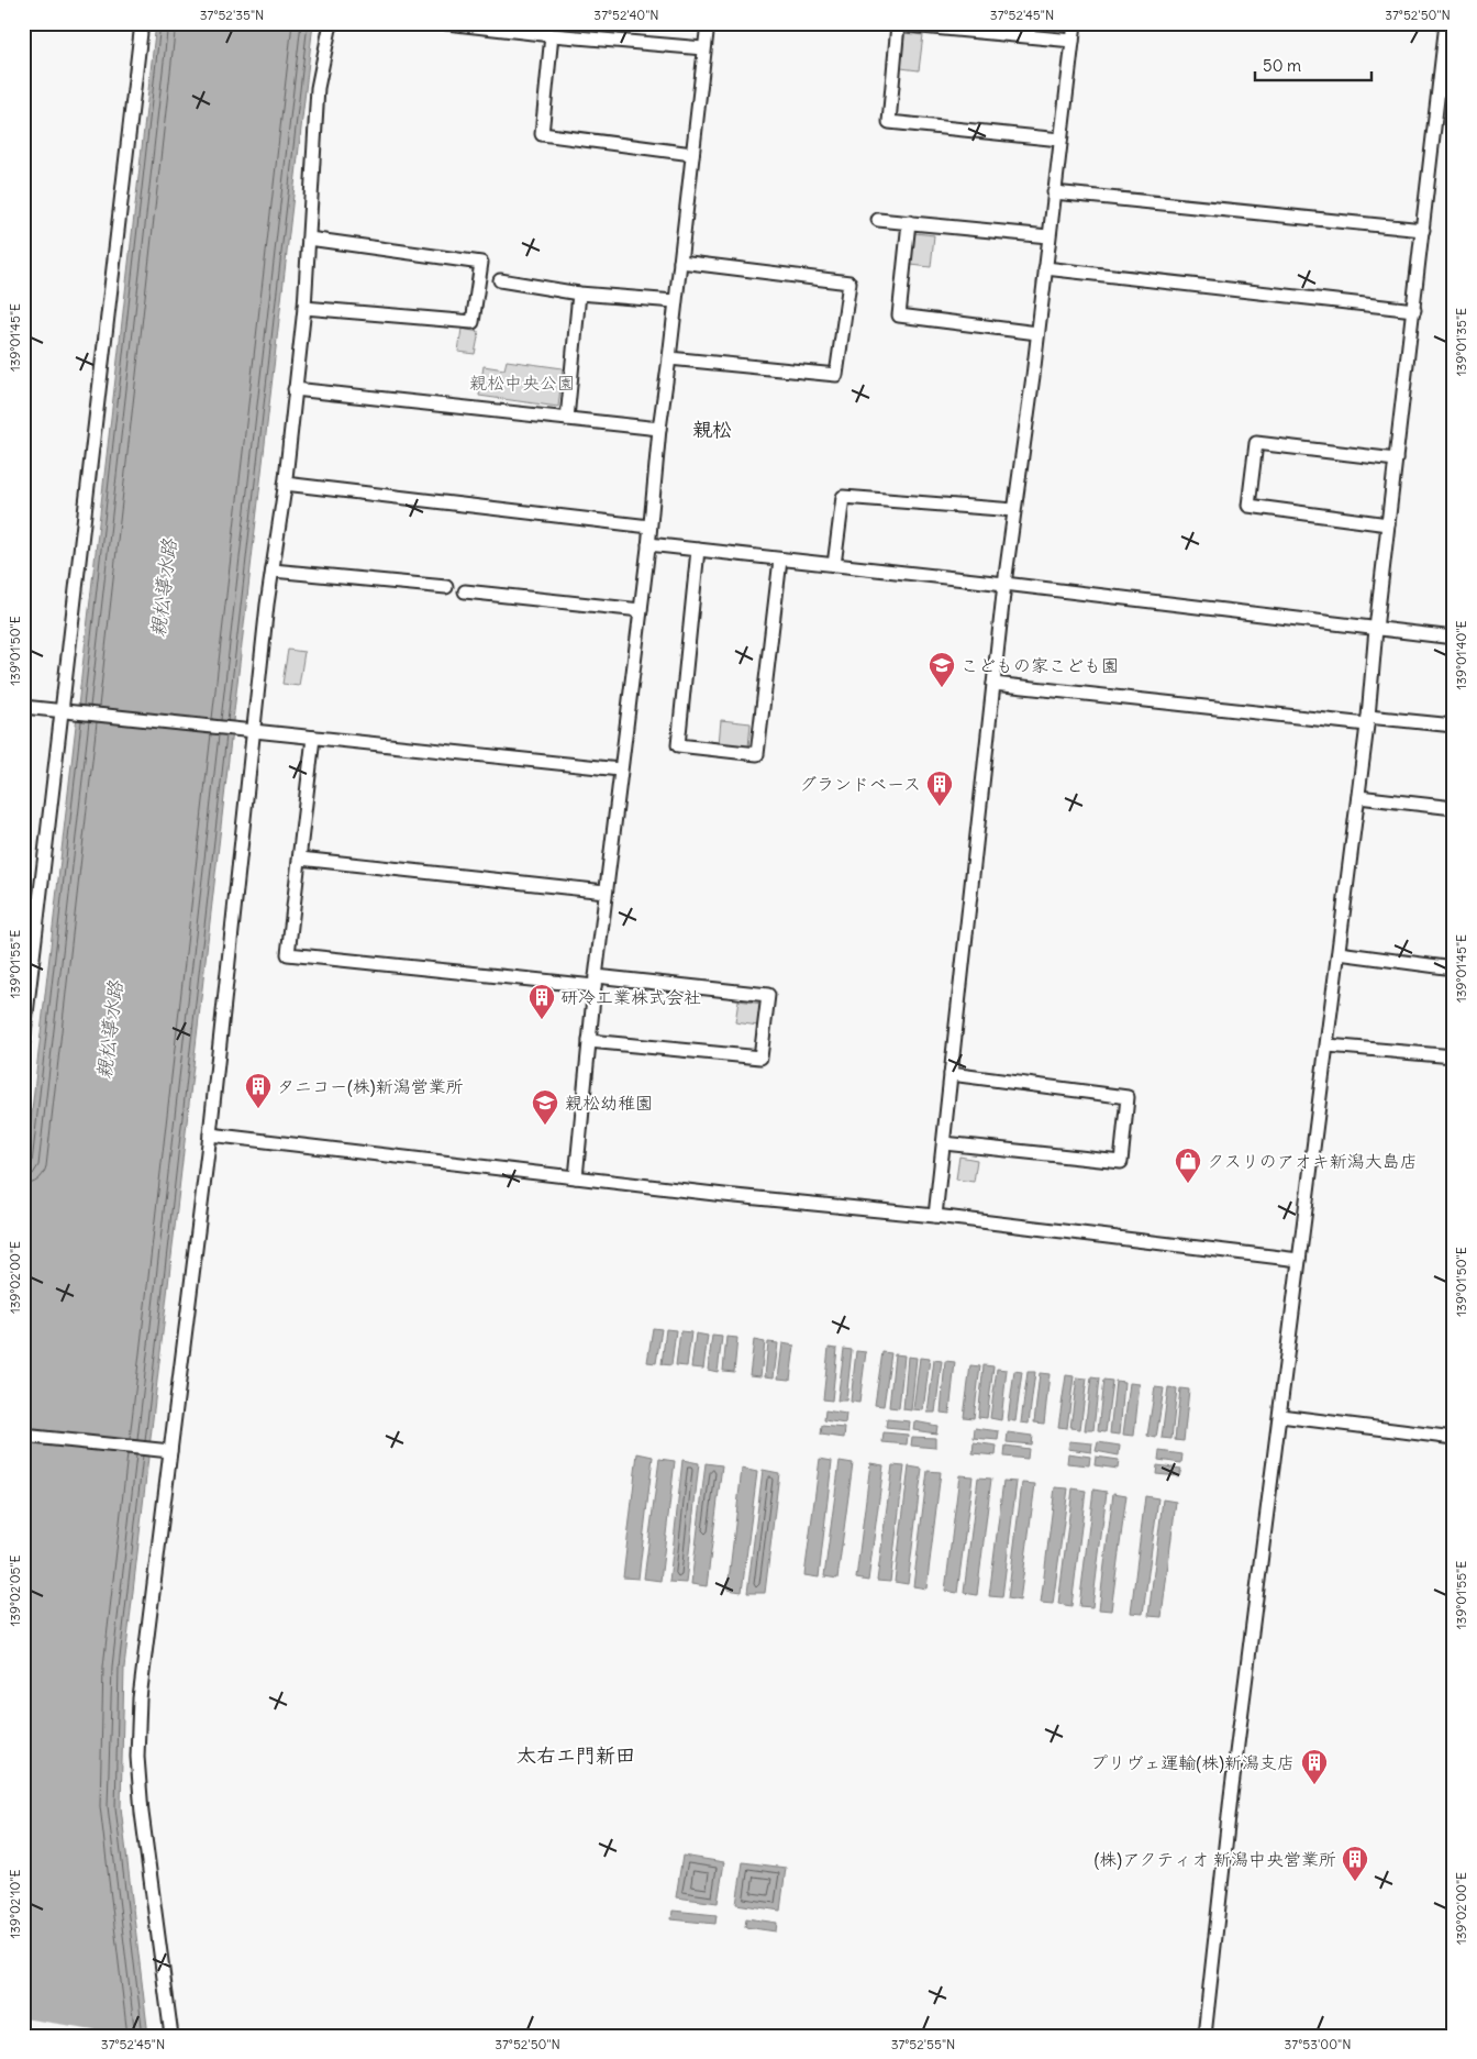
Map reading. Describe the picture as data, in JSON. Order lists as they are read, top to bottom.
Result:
{
  "districts": ["親松", "太右エ門新田"],
  "water": ["親松導水路"],
  "parks": ["親松中央公園"],
  "places": {
    "school or university": ["こどもの家こども園", "親松幼稚園"],
    "building": [
      "グランドベース",
      "研冷工業株式会社",
      "タニコー(株)新潟営業所",
      "プリヴェ運輸(株)新潟支店",
      "(株)アクティオ 新潟中央営業所"
    ],
    "shop": ["クスリのアオキ新潟大島店"]
  },
  "scale_bar": "50 m",
  "coordinates": [
    "37°52'35\"N",
    "37°52'40\"N",
    "37°52'45\"N",
    "37°52'50\"N",
    "139°01'45\"E",
    "139°01'35\"E",
    "139°01'50\"E",
    "139°01'40\"E",
    "139°01'55\"E",
    "139°02'00\"E",
    "139°02'05\"E",
    "139°02'10\"E",
    "37°52'55\"N",
    "37°53'00\"N"
  ]
}
